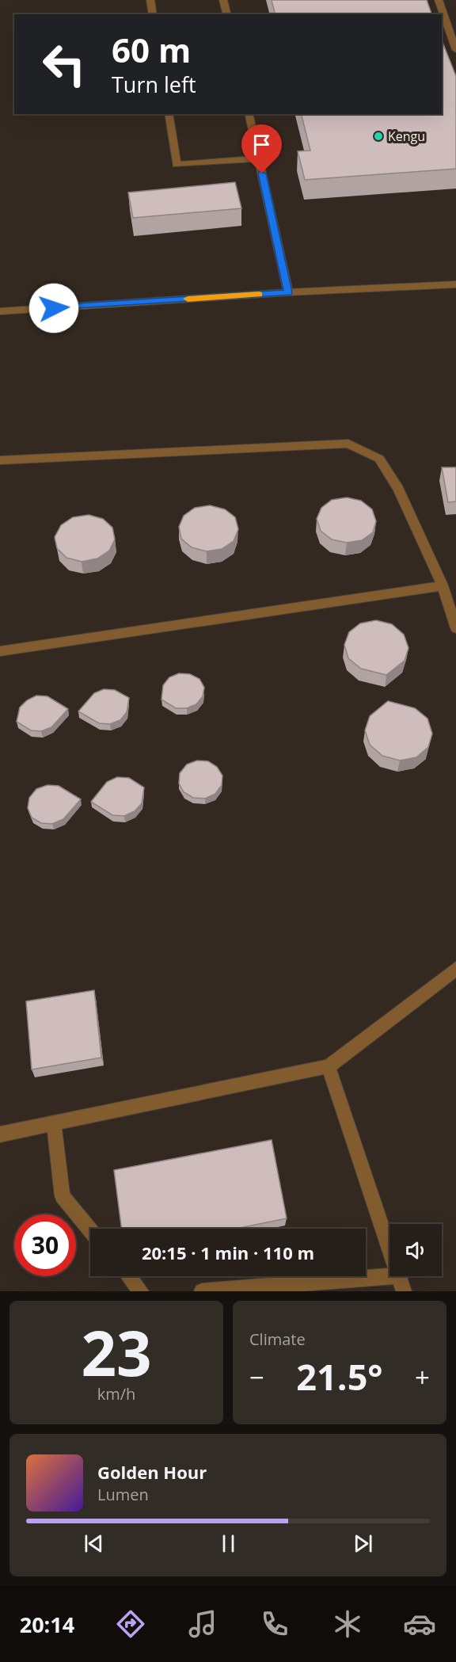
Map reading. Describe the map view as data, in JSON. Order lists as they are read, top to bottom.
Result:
{
  "places": ["Kengu"],
  "page": {
    "turn": ["60 m", "Turn left"],
    "limit": "30",
    "trip": "20:15 · 1 min · 110 m",
    "tile": [
      ["23", "km/h"],
      "Climate"
    ],
    "heat": ["−", "21.5°", "+"],
    "song": ["Golden Hour", "Lumen"],
    "tabs": "20:14"
  }
}
